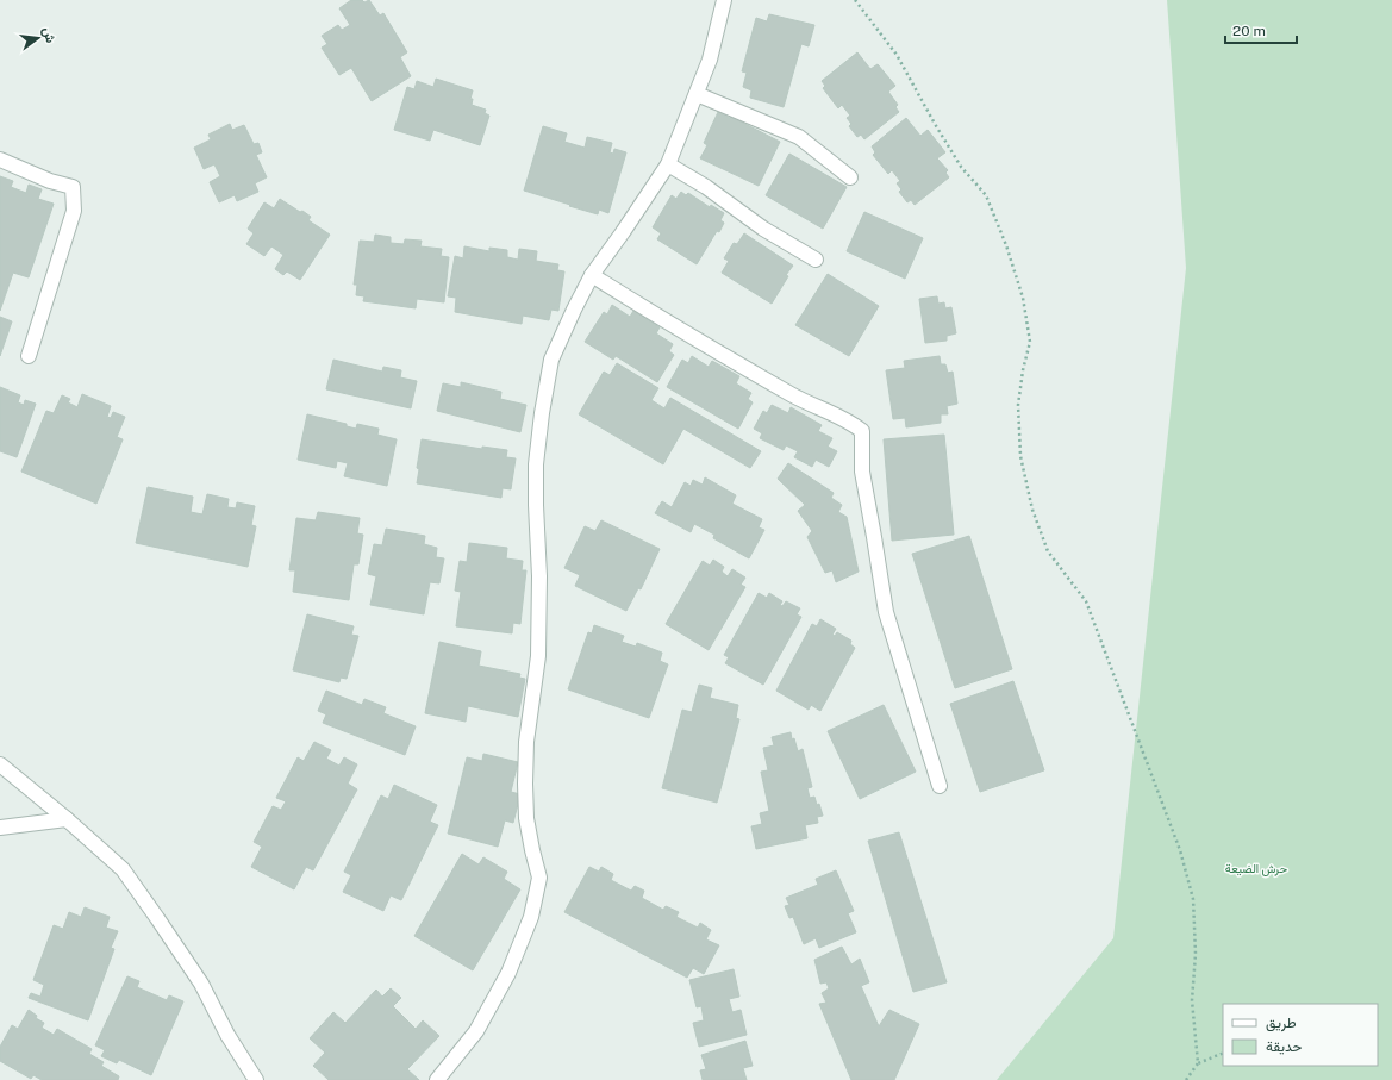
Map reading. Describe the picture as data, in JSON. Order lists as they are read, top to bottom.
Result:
{
  "parks": ["حرش الضيعة"],
  "legend": ["طريق", "حديقة"],
  "scale_bar": "20 m",
  "north": "right"
}
